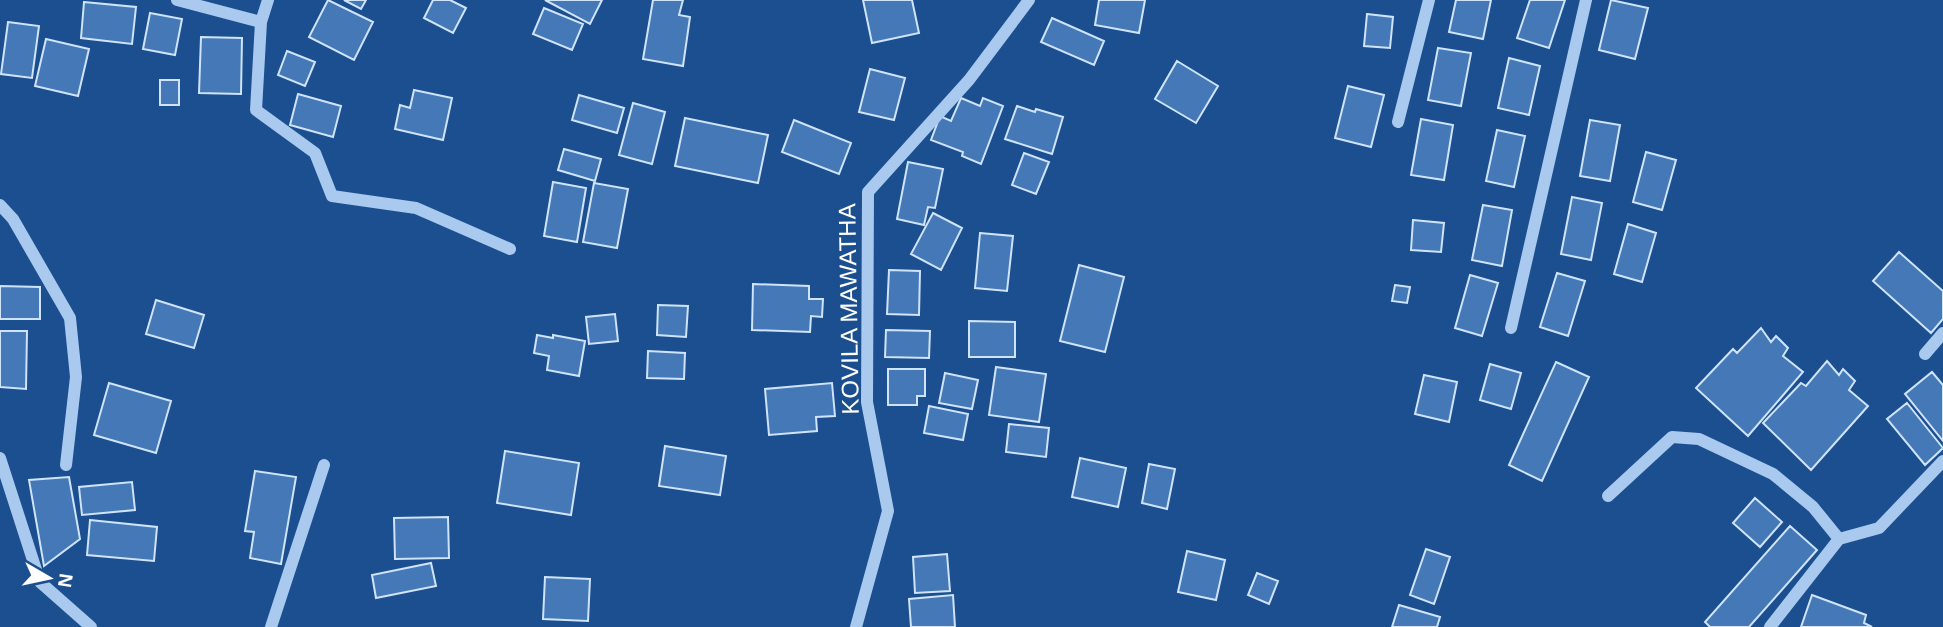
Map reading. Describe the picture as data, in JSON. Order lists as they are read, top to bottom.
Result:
{
  "streets": {
    "street": ["KOVILA MAWATHA"]
  },
  "north": "right"
}
